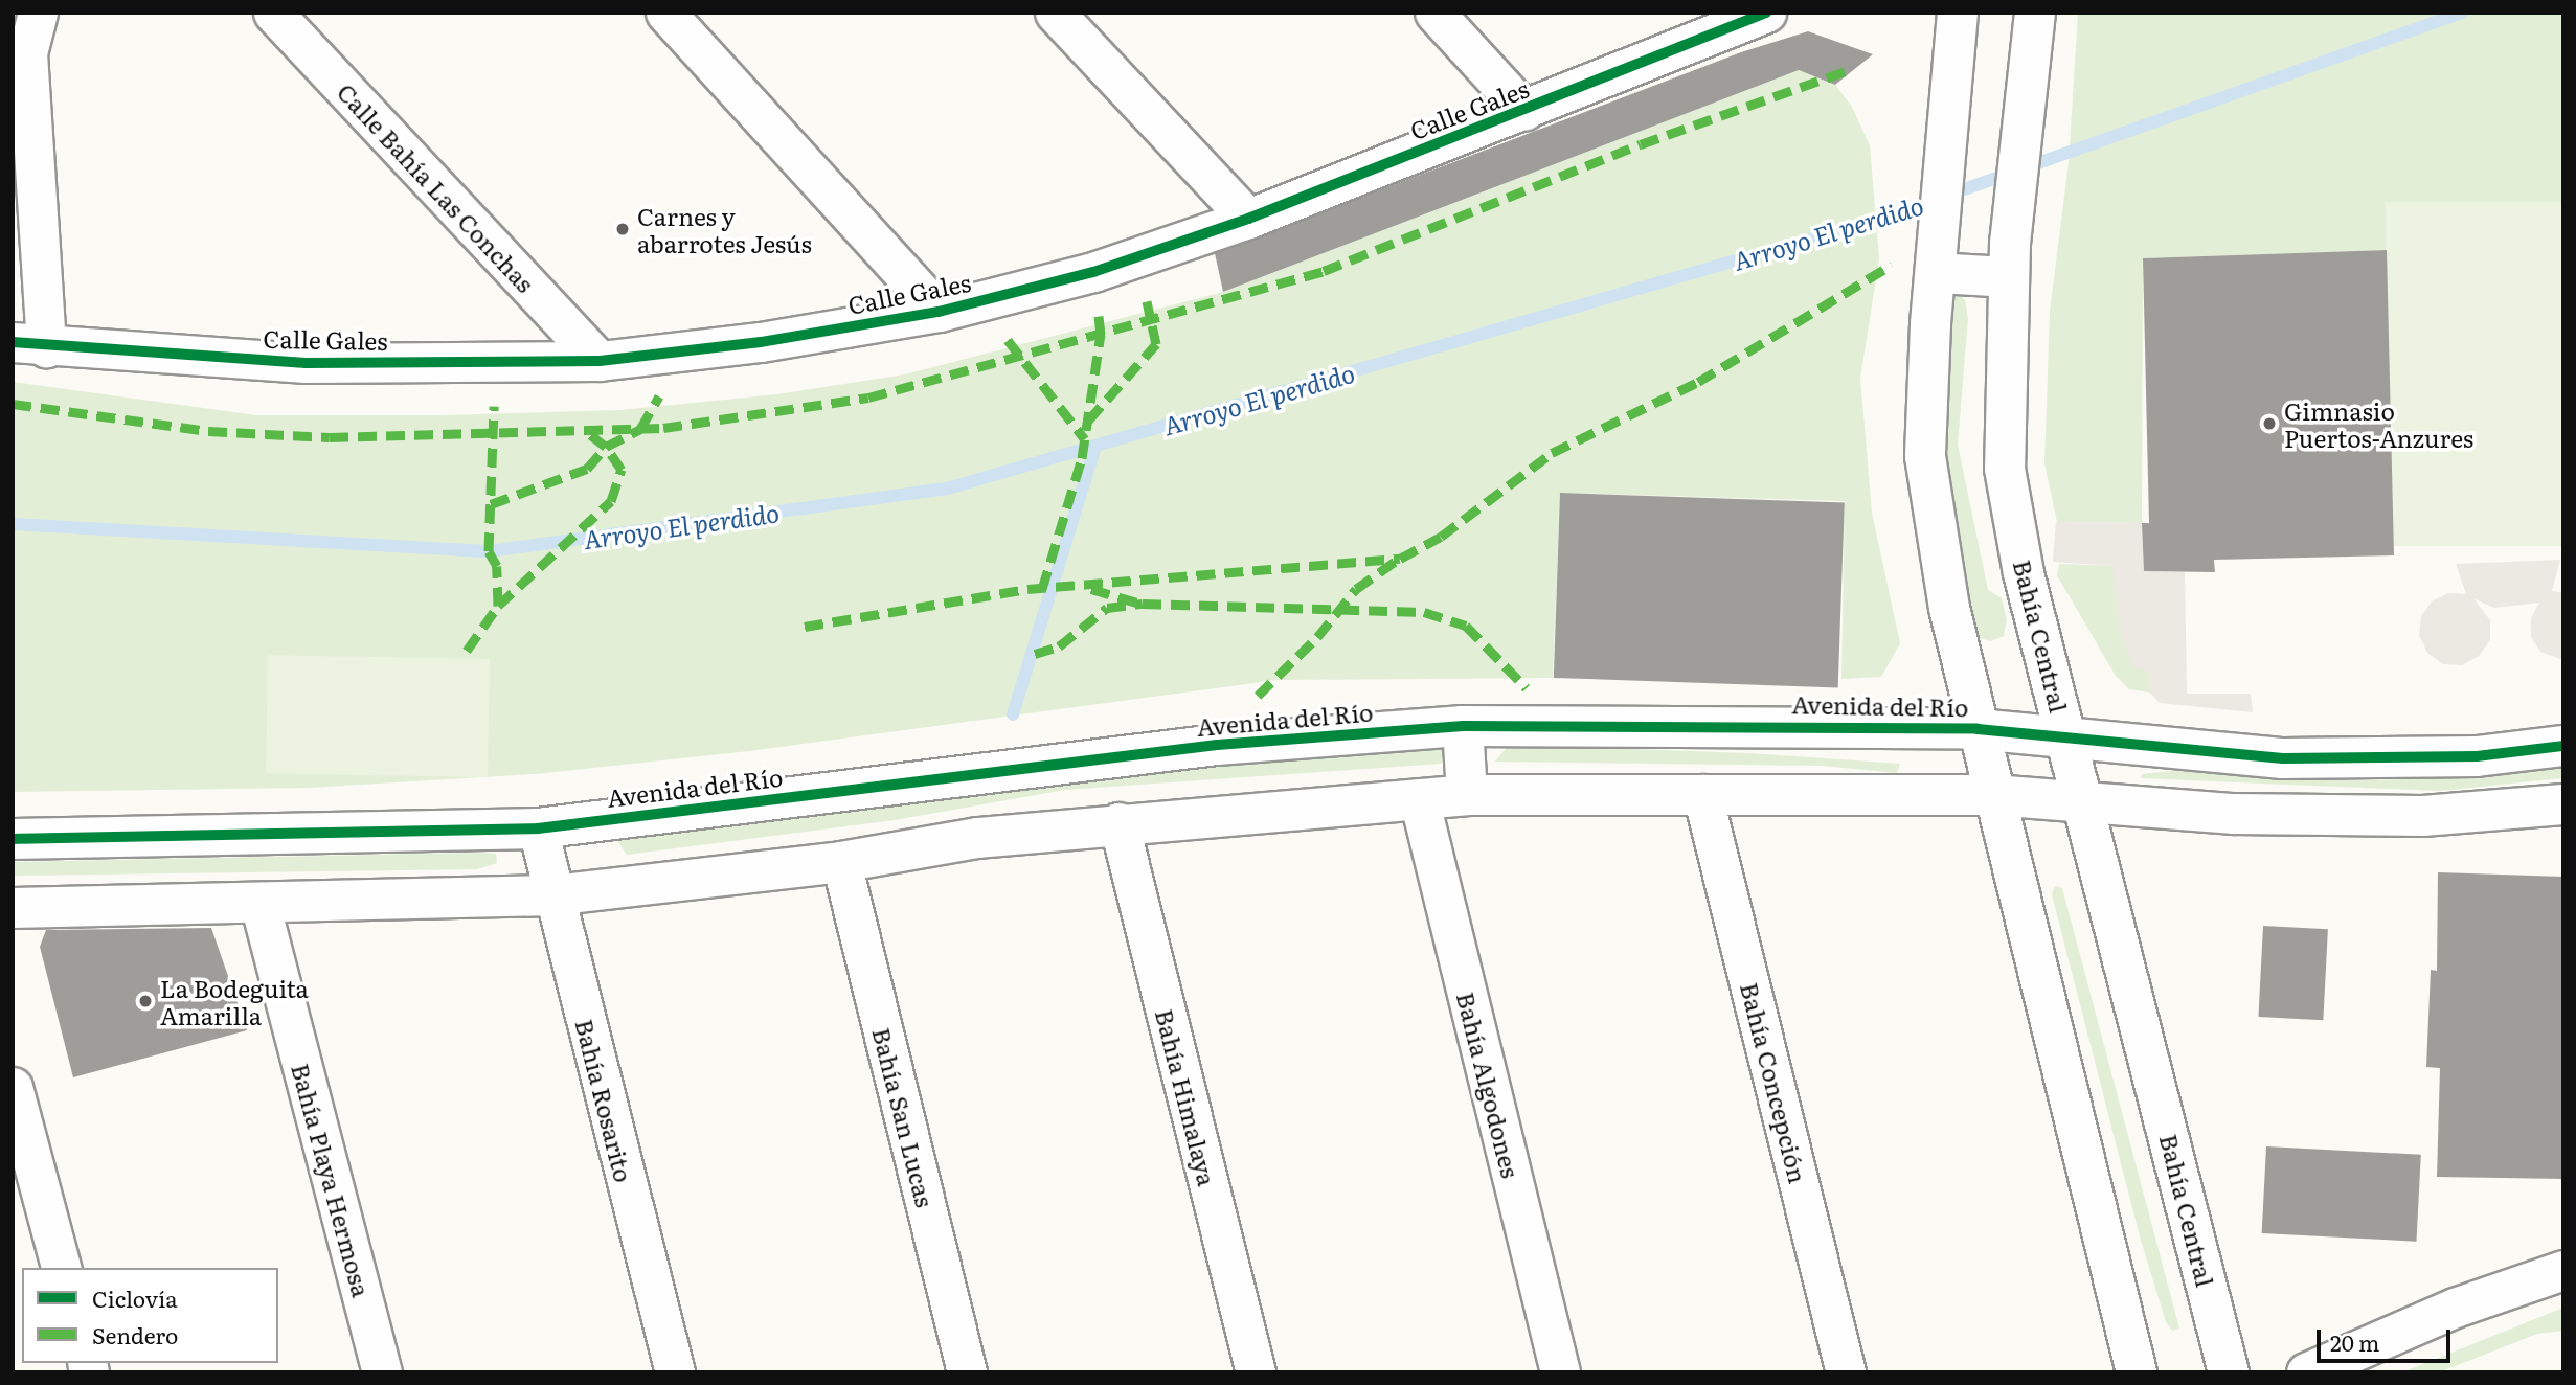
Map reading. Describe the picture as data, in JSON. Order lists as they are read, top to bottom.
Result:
{
  "streets": {
    "street": [
      "Calle Gales",
      "Calle Bahía Las Conchas",
      "Bahía Central",
      "Avenida del Río",
      "Bahía Concepción",
      "Bahía Algodones",
      "Bahía Himalaya",
      "Bahía Rosarito",
      "Bahía San Lucas",
      "Bahía Playa Hermosa"
    ]
  },
  "crossings": [
    ["Calle Gales", "Calle Bahía Las Conchas"],
    ["Bahía Central", "Avenida del Río"],
    ["Avenida del Río", "Bahía Rosarito"]
  ],
  "water": ["Arroyo El perdido"],
  "places": ["Carnes y abarrotes Jesús", "Gimnasio Puertos-Anzures", "La Bodeguita Amarilla"],
  "legend": ["Ciclovía", "Sendero"],
  "scale_bar": "20 m"
}
